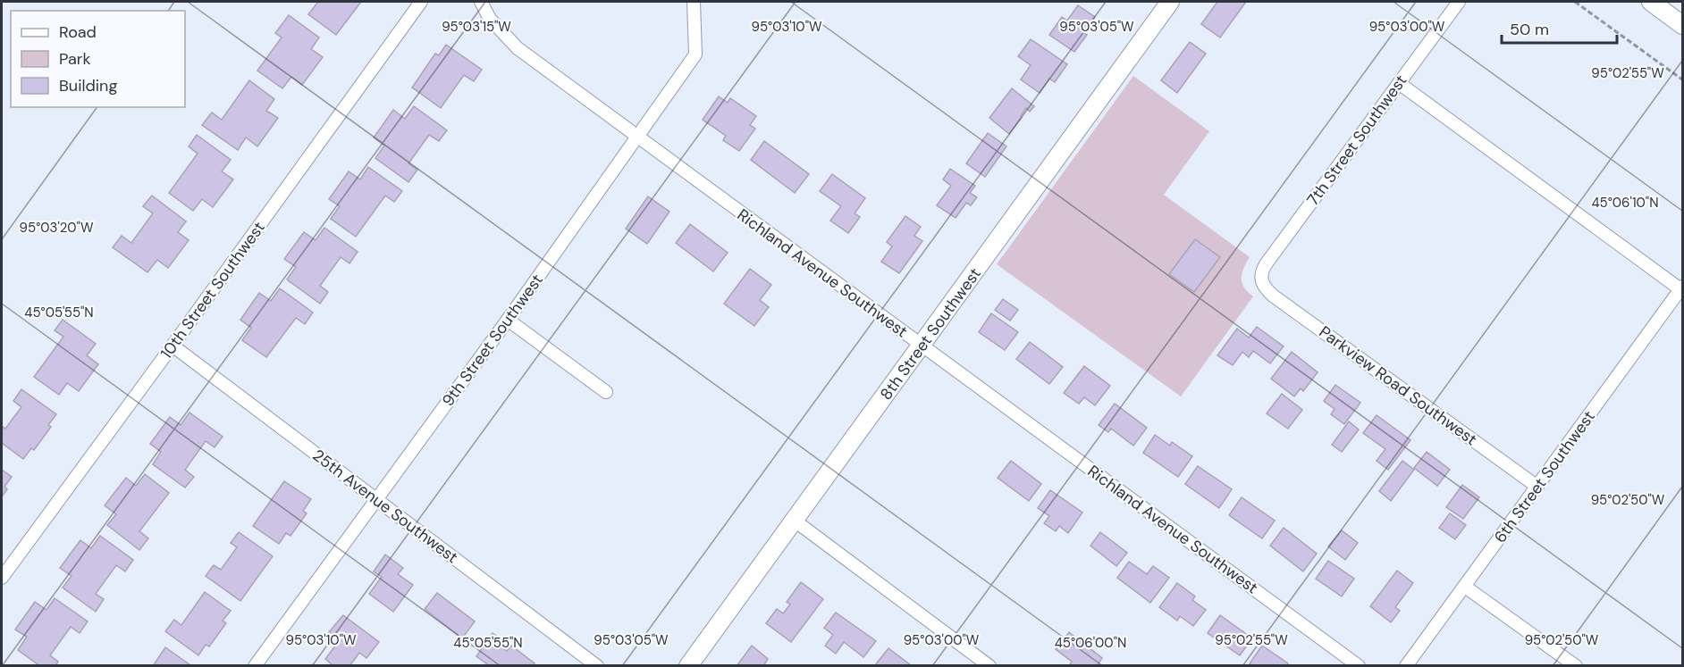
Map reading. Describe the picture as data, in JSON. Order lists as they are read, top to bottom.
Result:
{
  "streets": {
    "street": [
      "7th Street Southwest",
      "Richland Avenue Southwest",
      "10th Street Southwest",
      "8th Street Southwest",
      "9th Street Southwest",
      "Parkview Road Southwest",
      "6th Street Southwest",
      "25th Avenue Southwest"
    ]
  },
  "crossings": [
    ["7th Street Southwest", "Parkview Road Southwest"],
    ["Richland Avenue Southwest", "8th Street Southwest"],
    ["Richland Avenue Southwest", "9th Street Southwest"],
    ["10th Street Southwest", "25th Avenue Southwest"],
    ["9th Street Southwest", "25th Avenue Southwest"],
    ["Parkview Road Southwest", "6th Street Southwest"]
  ],
  "legend": ["Road", "Park", "Building"],
  "scale_bar": "50 m",
  "coordinates": [
    "95°03'00\"W",
    "95°03'15\"W",
    "95°03'10\"W",
    "95°03'05\"W",
    "95°02'55\"W",
    "45°06'10\"N",
    "95°03'20\"W",
    "45°05'55\"N",
    "95°02'50\"W",
    "45°06'00\"N"
  ]
}
